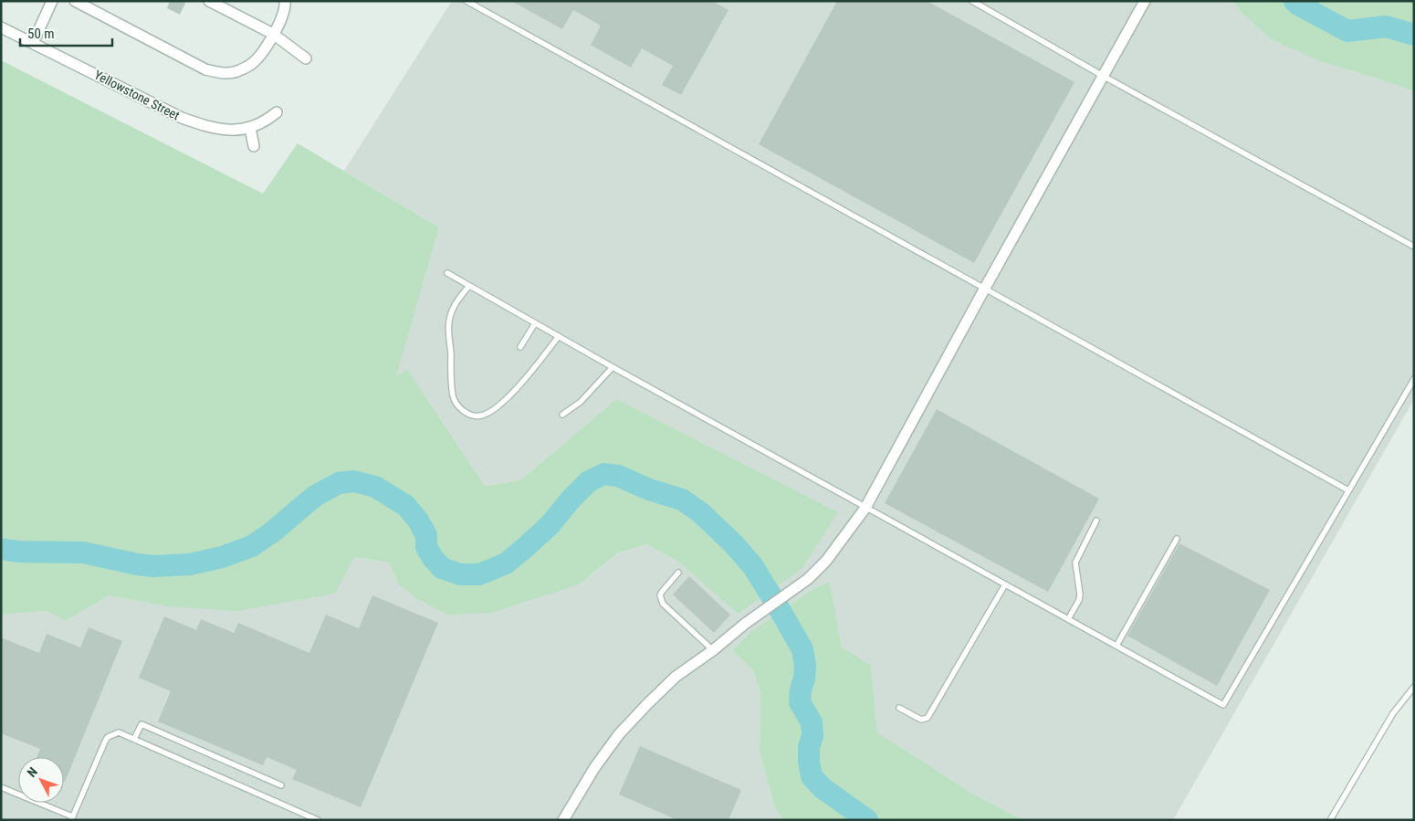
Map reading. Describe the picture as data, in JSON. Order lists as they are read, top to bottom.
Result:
{
  "streets": {
    "street": ["Yellowstone Street"]
  },
  "scale_bar": "50 m",
  "north": "top left"
}
